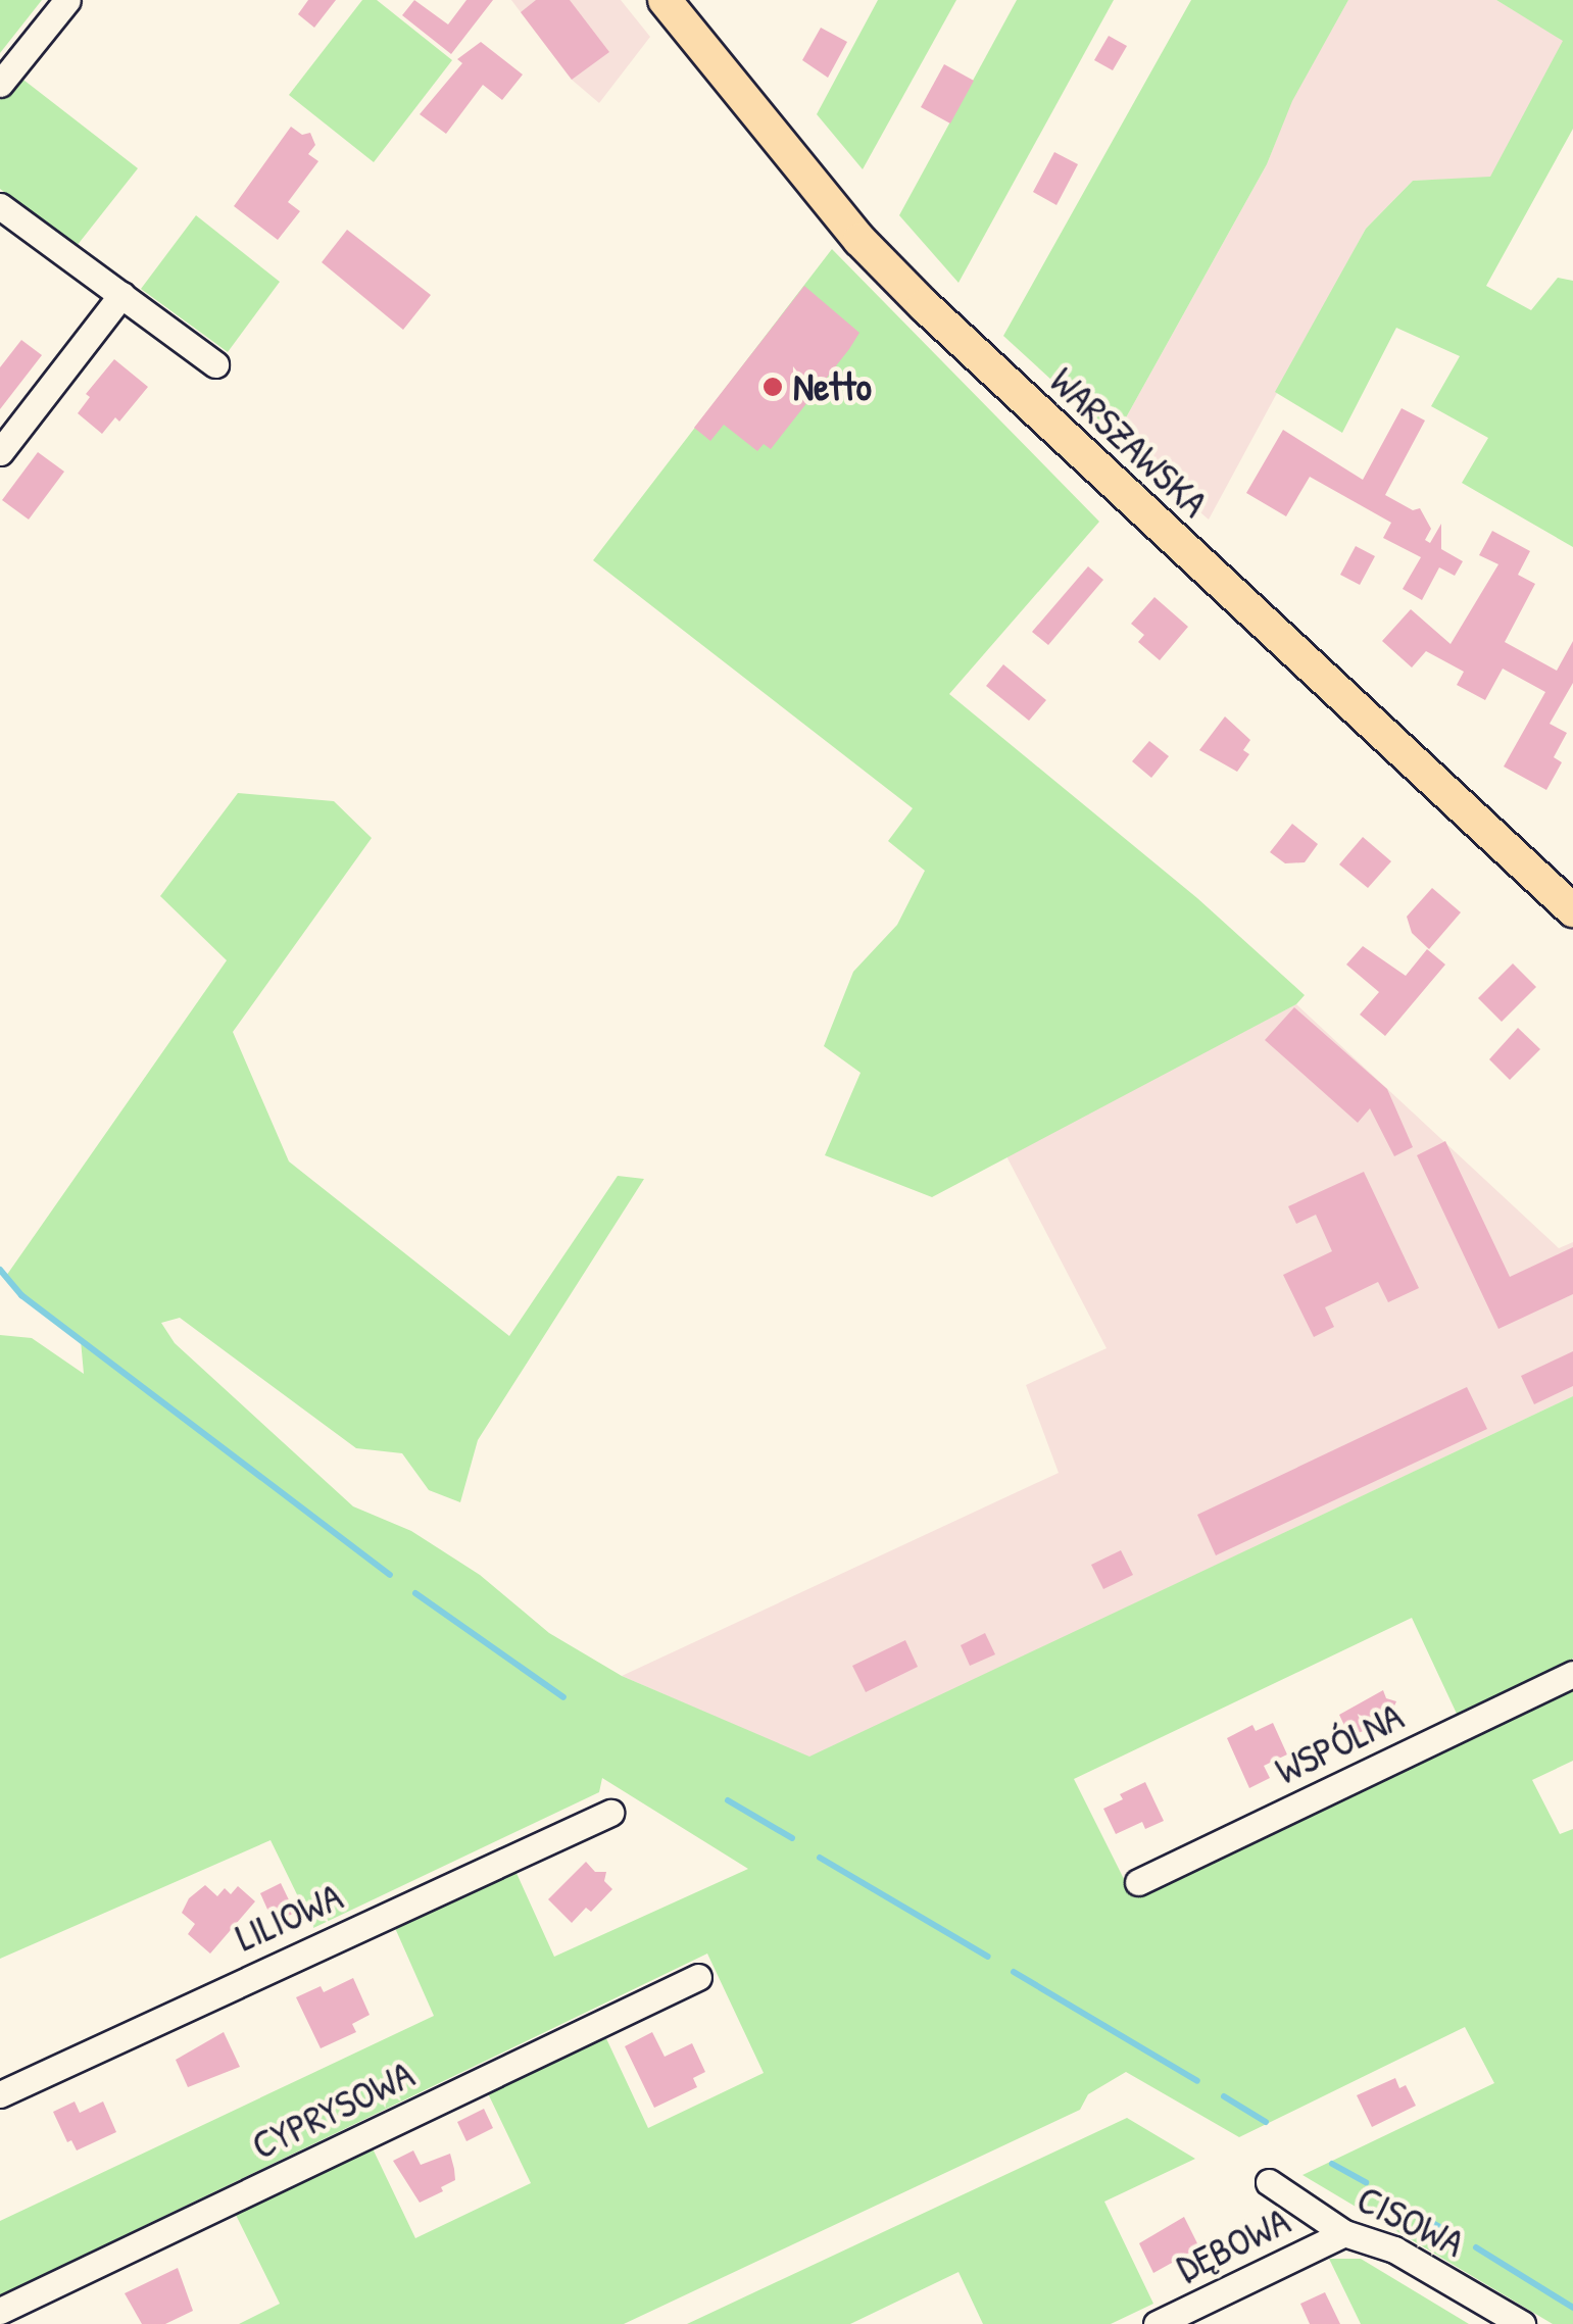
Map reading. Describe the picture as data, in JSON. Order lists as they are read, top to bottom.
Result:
{
  "streets": {
    "main road": ["WARSZAWSKA"],
    "street": [
      "WSPÓLNA",
      "LILIOWA",
      "CYPRYSOWA",
      "CISOWA",
      "DĘBOWA"
    ]
  },
  "crossings": [
    ["CISOWA", "DĘBOWA"]
  ],
  "places": ["Netto"]
}
